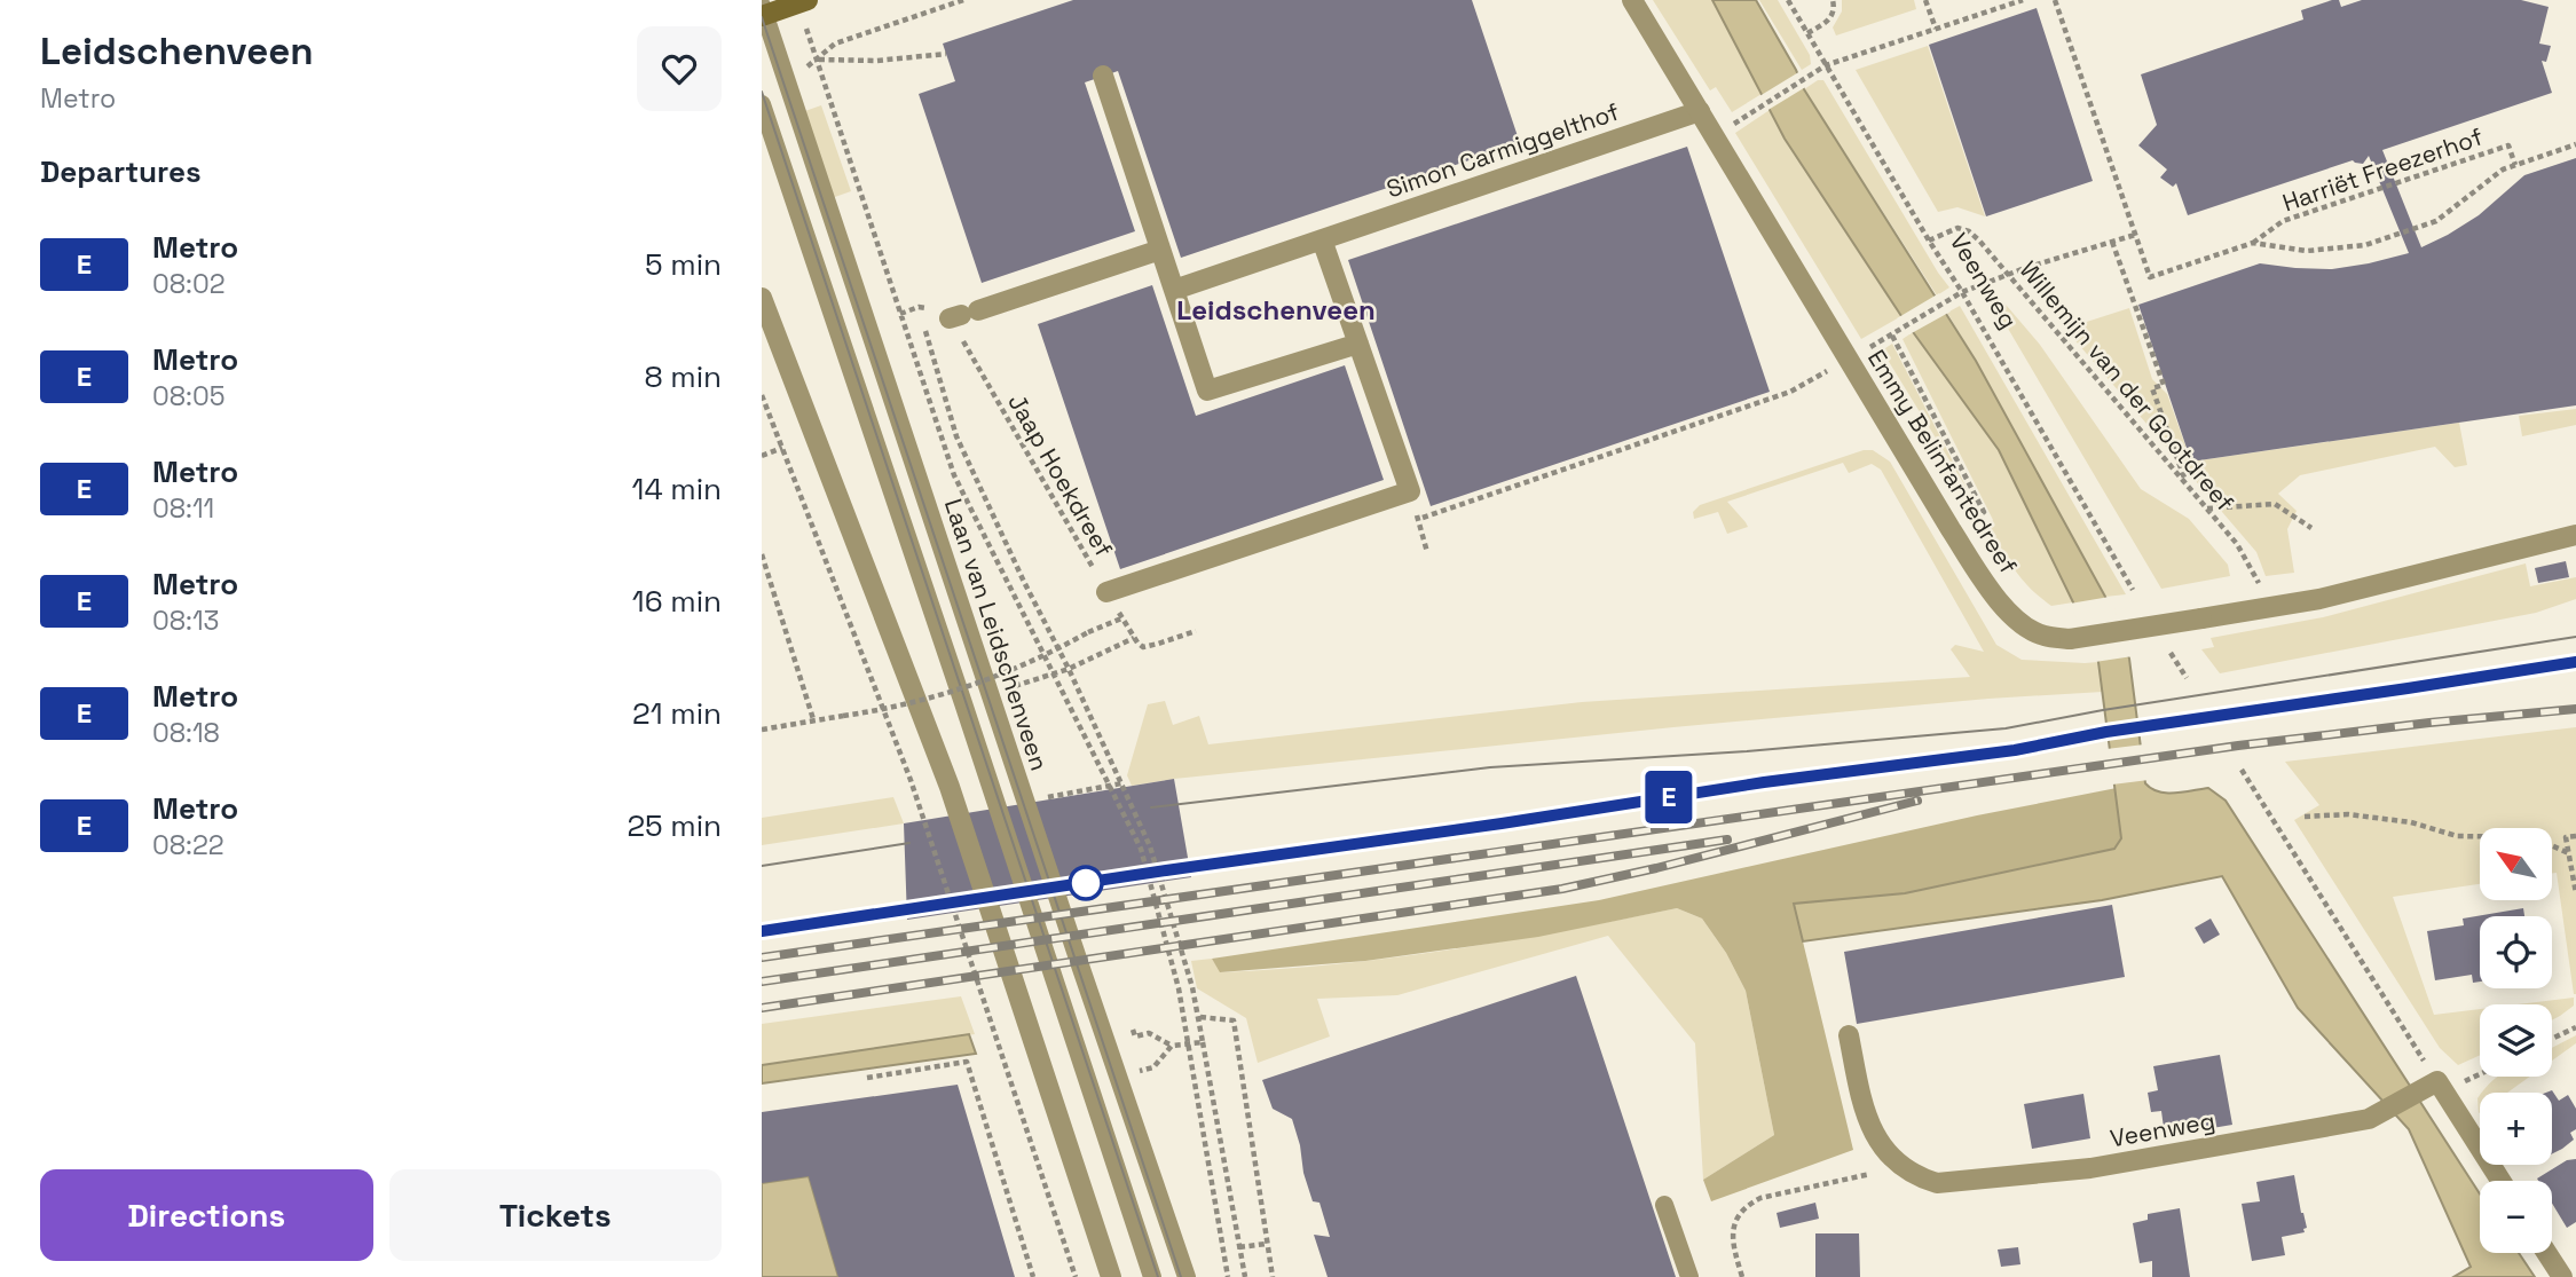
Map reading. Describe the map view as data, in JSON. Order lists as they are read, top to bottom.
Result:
{
  "streets": {
    "street": ["Simon Carmiggelthof", "Veenweg", "Emmy Belinfantedreef"],
    "lane": ["Laan van Leidschenveen"],
    "path": ["Harriët Freezerhof", "Willemijn van der Gootdreef", "Jaap Hoekdreef"]
  },
  "crossings": [
    ["Simon Carmiggelthof", "Emmy Belinfantedreef"],
    ["Veenweg", "Willemijn van der Gootdreef"],
    ["Willemijn van der Gootdreef", "Emmy Belinfantedreef"]
  ],
  "districts": ["Leidschenveen"],
  "lines": ["metro line E"],
  "north": "top left",
  "page": {
    "heading": [
      ["Leidschenveen", "Metro"],
      "Departures"
    ],
    "on_map": "E",
    "list": [
      {
        "mark": "E",
        "name": "Metro",
        "note": "08:02",
        "value": "5 min"
      },
      {
        "mark": "E",
        "name": "Metro",
        "note": "08:05",
        "value": "8 min"
      },
      {
        "mark": "E",
        "name": "Metro",
        "note": "08:11",
        "value": "14 min"
      },
      {
        "mark": "E",
        "name": "Metro",
        "note": "08:13",
        "value": "16 min"
      },
      {
        "mark": "E",
        "name": "Metro",
        "note": "08:18",
        "value": "21 min"
      },
      {
        "mark": "E",
        "name": "Metro",
        "note": "08:22",
        "value": "25 min"
      }
    ],
    "map_buttons": ["+", "−"],
    "buttons": ["Directions", "Tickets"]
  }
}
